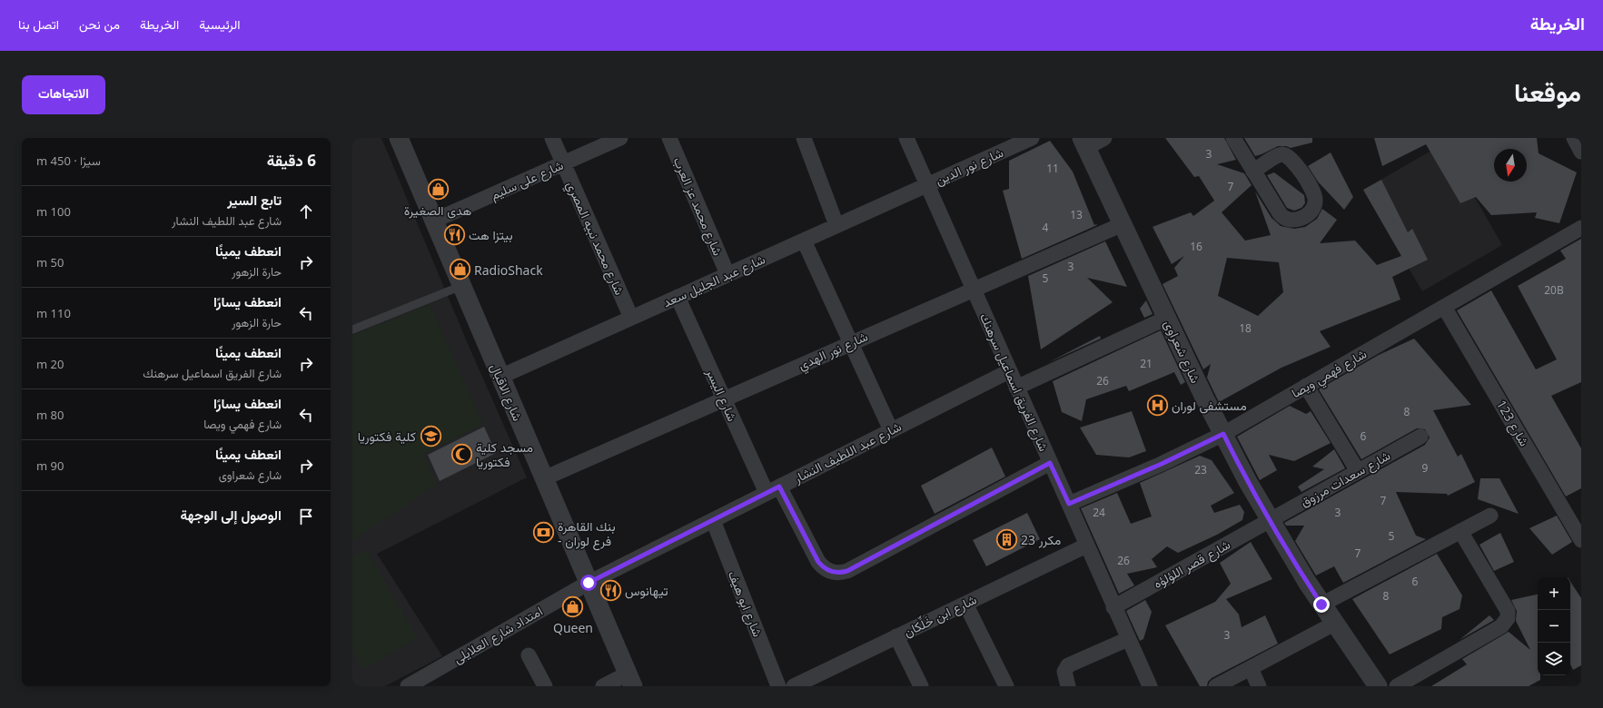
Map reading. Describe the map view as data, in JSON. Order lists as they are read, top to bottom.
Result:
{
  "streets": {
    "street": [
      "شارع نور الدين",
      "شارع على سليم",
      "شارع محمد عز العرب",
      "شارع محمد نبيه المصري",
      "شارع عبد الجليل سعد",
      "شارع نور الهدي",
      "شارع شعراوى",
      "شارع فهمي ويصا",
      "شارع الفريق اسماعيل سرهنك",
      "شارع الاقبال",
      "شارع اليسر",
      "شارع 123",
      "شارع عبد اللطيف النشار",
      "شارع سعدات مرزوق",
      "شارع قصر اللؤلؤه",
      "شارع ابو هيف",
      "شارع ابن خَلِّكان",
      "امتداد شارع العلايلى"
    ]
  },
  "crossings": [
    ["شارع نور الدين", "شارع عبد الجليل سعد"],
    ["شارع نور الدين", "شارع الفريق اسماعيل سرهنك"],
    ["شارع على سليم", "شارع محمد نبيه المصري"],
    ["شارع على سليم", "شارع الاقبال"],
    ["شارع محمد عز العرب", "شارع عبد الجليل سعد"],
    ["شارع محمد نبيه المصري", "شارع عبد الجليل سعد"],
    ["شارع عبد الجليل سعد", "شارع الفريق اسماعيل سرهنك"],
    ["شارع عبد الجليل سعد", "شارع الاقبال"],
    ["شارع عبد الجليل سعد", "شارع اليسر"],
    ["شارع نور الهدي", "شارع شعراوى"],
    ["شارع نور الهدي", "شارع الفريق اسماعيل سرهنك"],
    ["شارع نور الهدي", "شارع الاقبال"],
    ["شارع نور الهدي", "شارع اليسر"],
    ["شارع شعراوى", "شارع فهمي ويصا"],
    ["شارع شعراوى", "شارع سعدات مرزوق"],
    ["شارع شعراوى", "شارع قصر اللؤلؤه"],
    ["شارع فهمي ويصا", "شارع الفريق اسماعيل سرهنك"],
    ["شارع فهمي ويصا", "شارع 123"],
    ["شارع الفريق اسماعيل سرهنك", "شارع اليسر"],
    ["شارع الفريق اسماعيل سرهنك", "شارع عبد اللطيف النشار"],
    ["شارع الفريق اسماعيل سرهنك", "شارع قصر اللؤلؤه"],
    ["شارع الفريق اسماعيل سرهنك", "شارع ابن خَلِّكان"],
    ["شارع الاقبال", "شارع عبد اللطيف النشار"],
    ["شارع الاقبال", "امتداد شارع العلايلى"],
    ["شارع اليسر", "شارع عبد اللطيف النشار"],
    ["شارع عبد اللطيف النشار", "شارع ابو هيف"],
    ["شارع عبد اللطيف النشار", "امتداد شارع العلايلى"],
    ["شارع سعدات مرزوق", "شارع قصر اللؤلؤه"]
  ],
  "places": {
    "shop": ["هدى الصغيرة", "RadioShack", "Queen"],
    "restaurant": ["بيتزا هت", "تيهانوس"],
    "hospital": ["مستشفى لوران"],
    "school or university": ["كلية فكتوريا"],
    "mosque": ["مسجد كلية فكتوريا"],
    "bank": ["بنك القاهرة - فرع لوران"],
    "building": ["23 مكرر"]
  },
  "house_numbers": [
    "3",
    "11",
    "7",
    "13",
    "4",
    "16",
    "3",
    "5",
    "20B",
    "18",
    "21",
    "26",
    "8",
    "6",
    "9",
    "23",
    "7",
    "24",
    "3",
    "5",
    "7",
    "26",
    "6",
    "8",
    "3"
  ],
  "north": "bottom",
  "page": {
    "header": "الخريطة",
    "nav": [
      "الرئيسية",
      "الخريطة",
      "من نحن",
      "اتصل بنا"
    ],
    "title": "موقعنا",
    "buttons": "الاتجاهات",
    "heading": ["6 دقيقة", "سيرًا · 450 m"],
    "list": [
      ["تابع السير", "شارع عبد اللطيف النشار", "100 m"],
      ["انعطف يمينًا", "حارة الزهور", "50 m"],
      ["انعطف يسارًا", "حارة الزهور", "110 m"],
      ["انعطف يمينًا", "شارع الفريق اسماعيل سرهنك", "20 m"],
      ["انعطف يسارًا", "شارع فهمي ويصا", "80 m"],
      ["انعطف يمينًا", "شارع شعراوى", "90 m"],
      "الوصول إلى الوجهة"
    ],
    "map_buttons": ["+", "−"]
  }
}
